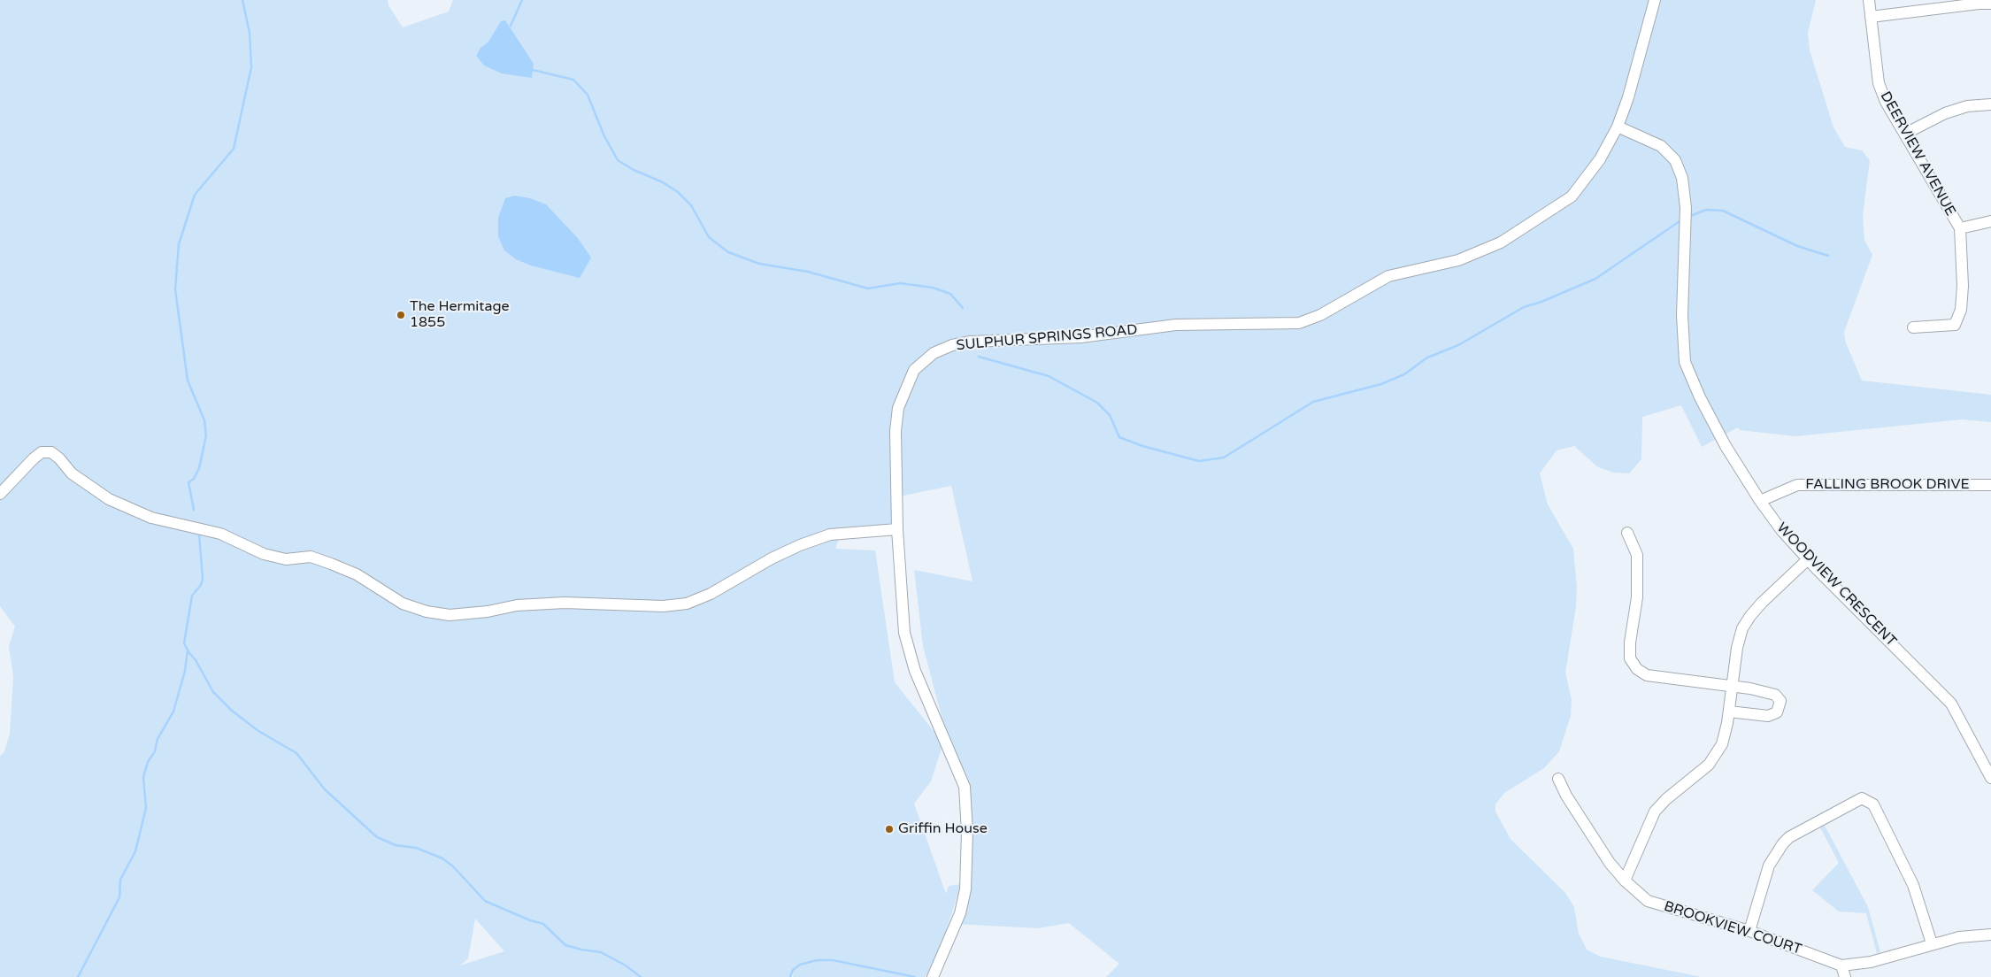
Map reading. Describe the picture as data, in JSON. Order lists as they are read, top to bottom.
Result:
{
  "streets": {
    "street": [
      "DEERVIEW AVENUE",
      "SULPHUR SPRINGS ROAD",
      "FALLING BROOK DRIVE",
      "WOODVIEW CRESCENT",
      "BROOKVIEW COURT"
    ]
  },
  "crossings": [
    ["SULPHUR SPRINGS ROAD", "WOODVIEW CRESCENT"],
    ["FALLING BROOK DRIVE", "WOODVIEW CRESCENT"]
  ],
  "places": ["The Hermitage 1855", "Griffin House"]
}
